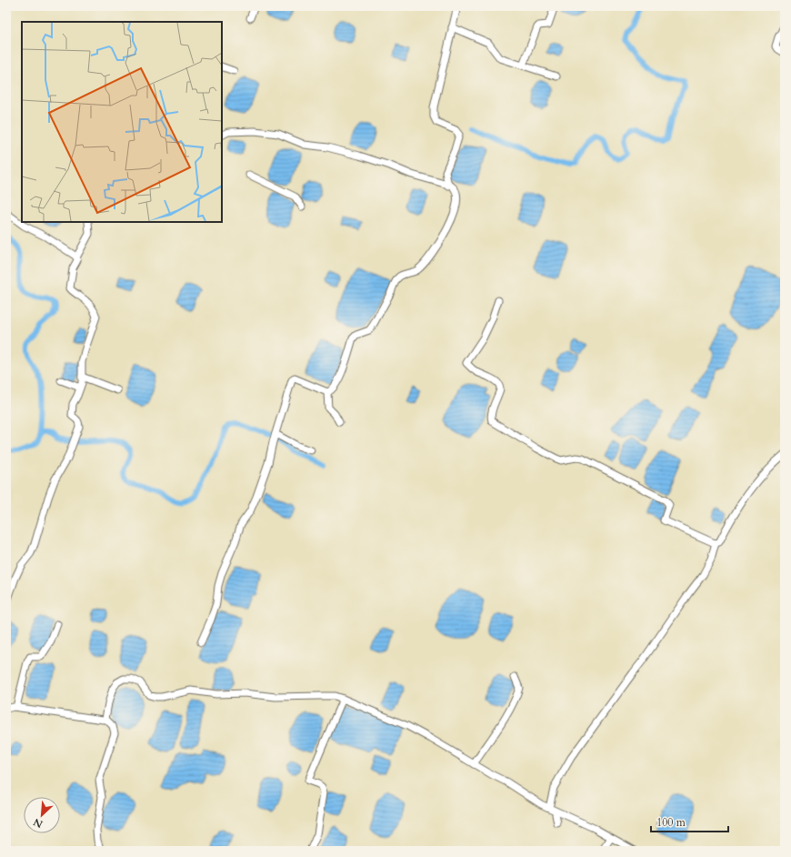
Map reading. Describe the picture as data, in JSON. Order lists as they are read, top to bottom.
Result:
{
  "scale_bar": "100 m",
  "north": "bottom left"
}
